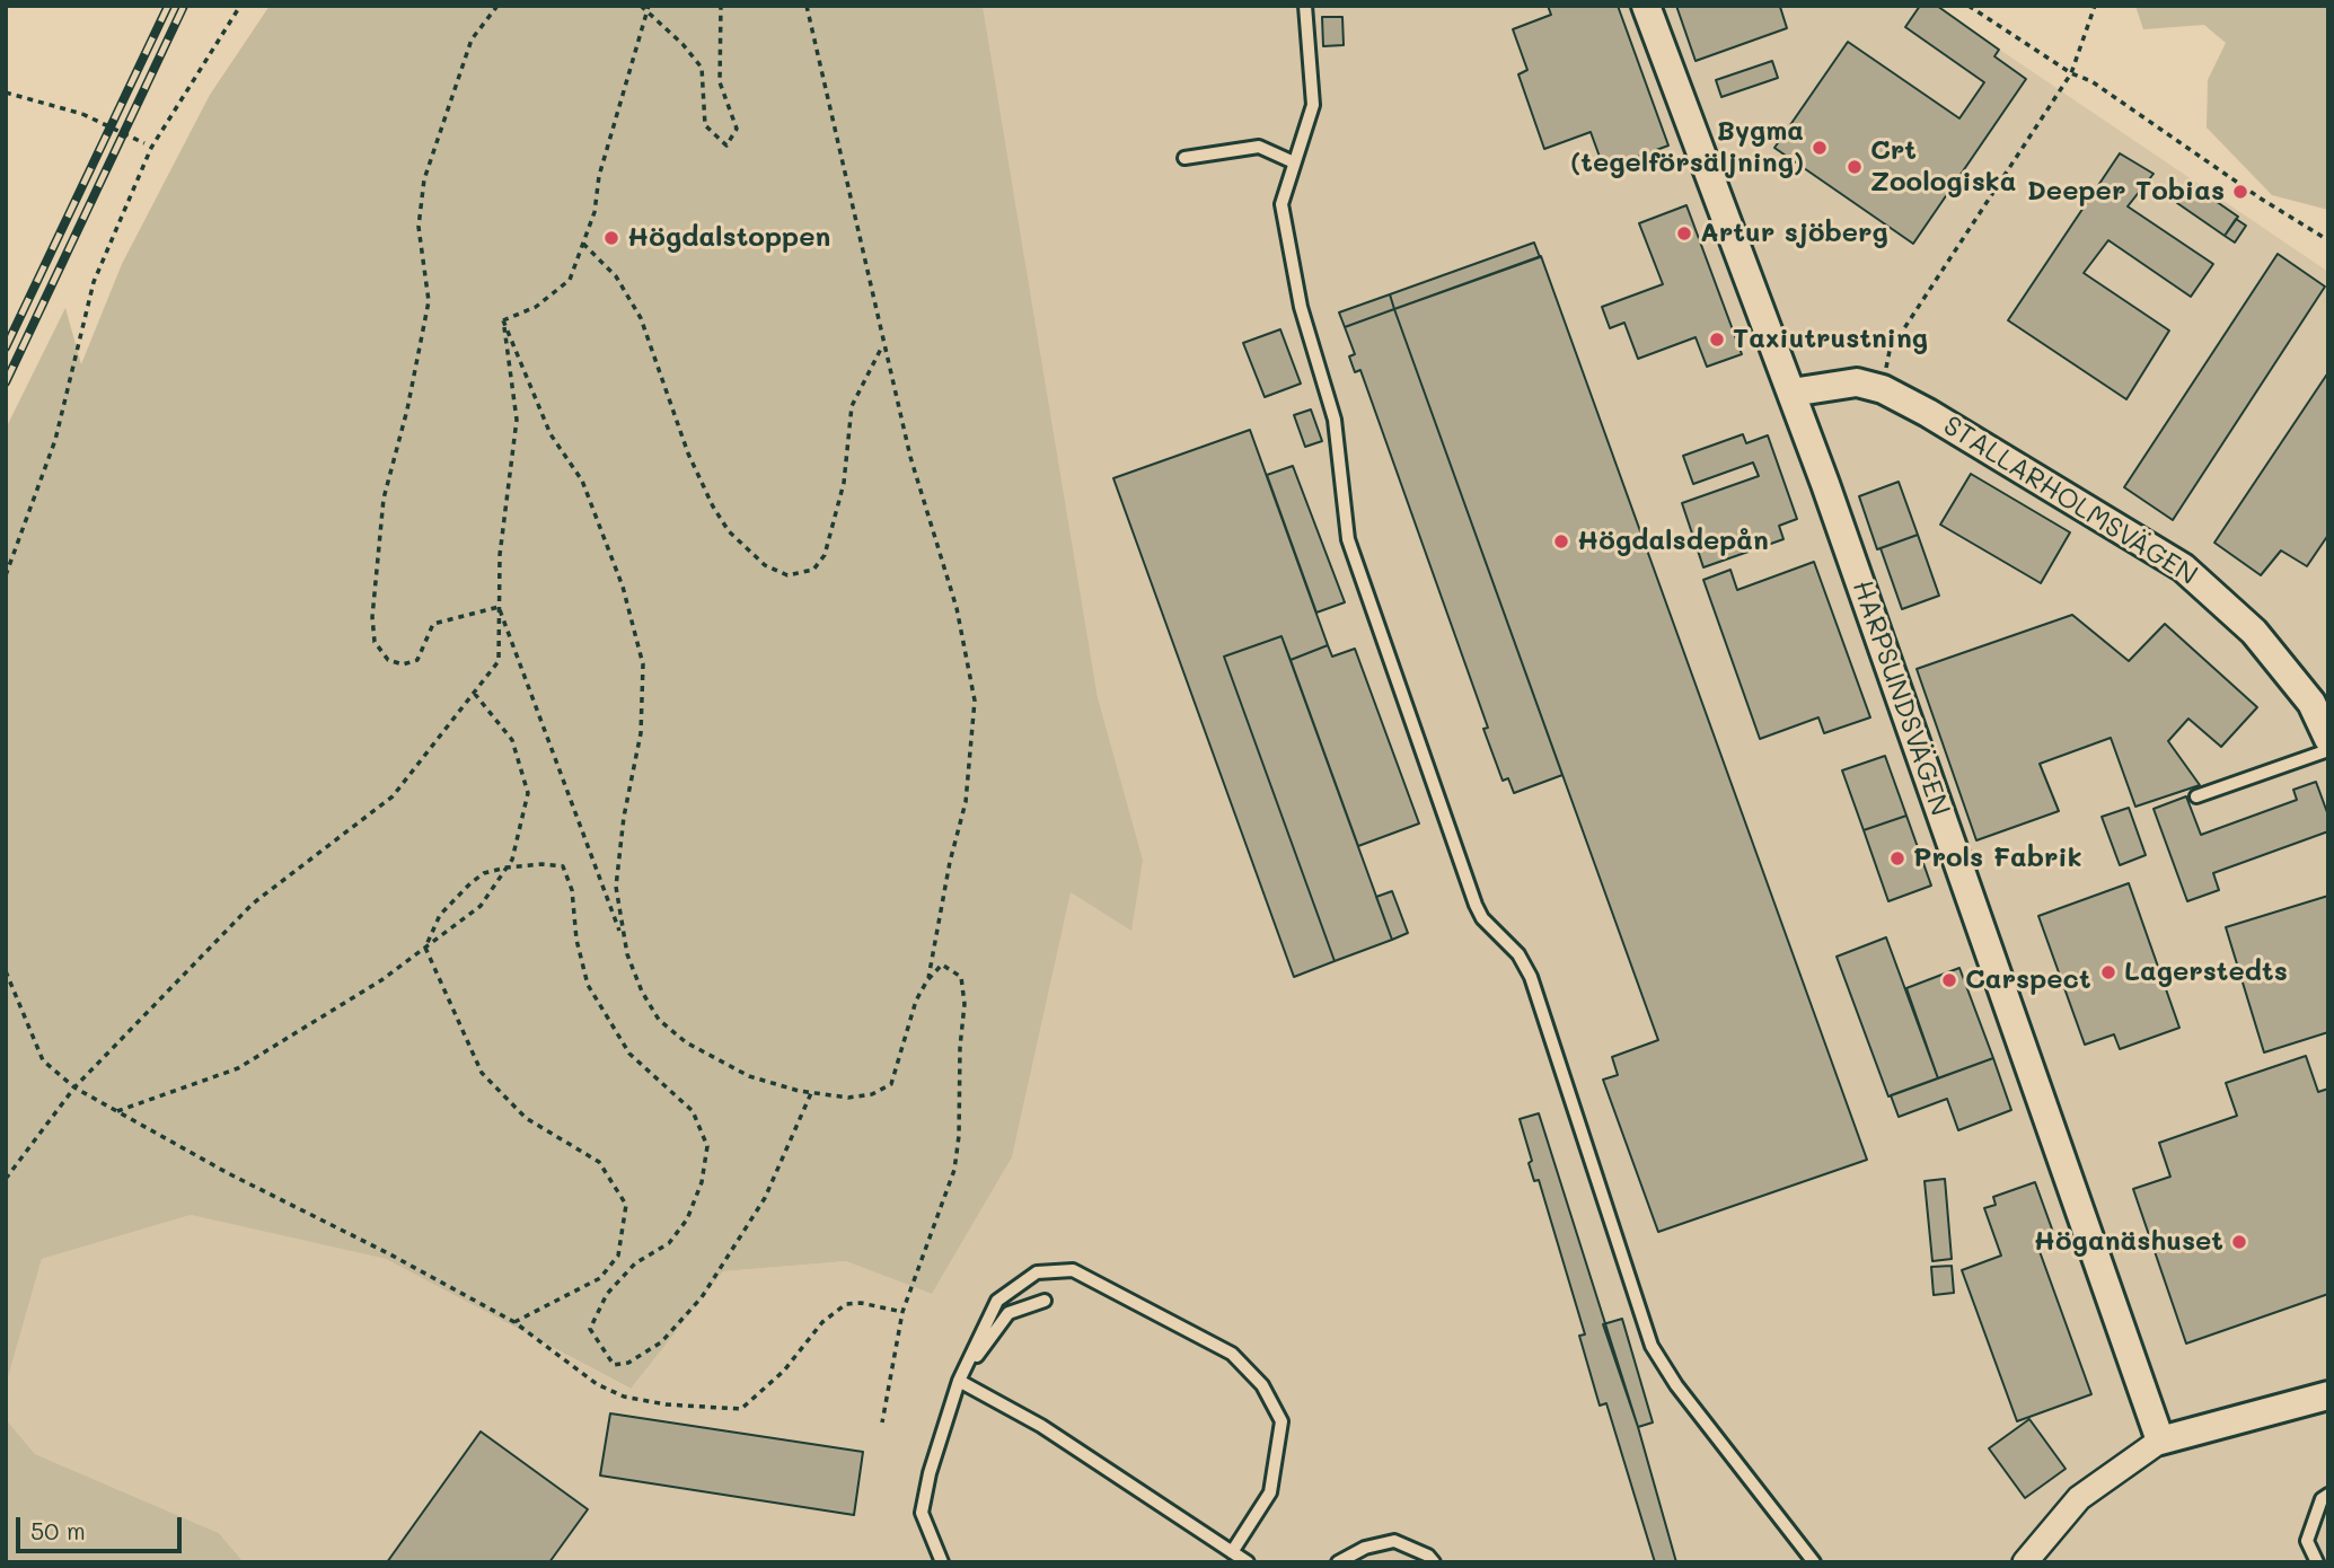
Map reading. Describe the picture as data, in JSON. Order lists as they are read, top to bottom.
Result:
{
  "streets": {
    "street": ["STALLARHOLMSVÄGEN", "HARPSUNDSVÄGEN"]
  },
  "crossings": [
    ["STALLARHOLMSVÄGEN", "HARPSUNDSVÄGEN"]
  ],
  "places": [
    "Bygma (tegelförsäljning)",
    "Crt Zoologiska",
    "Deeper Tobias",
    "Artur sjöberg",
    "Högdalstoppen",
    "Taxiutrustning",
    "Högdalsdepån",
    "Prols Fabrik",
    "Lagerstedts",
    "Carspect",
    "Höganäshuset"
  ],
  "scale_bar": "50 m"
}
